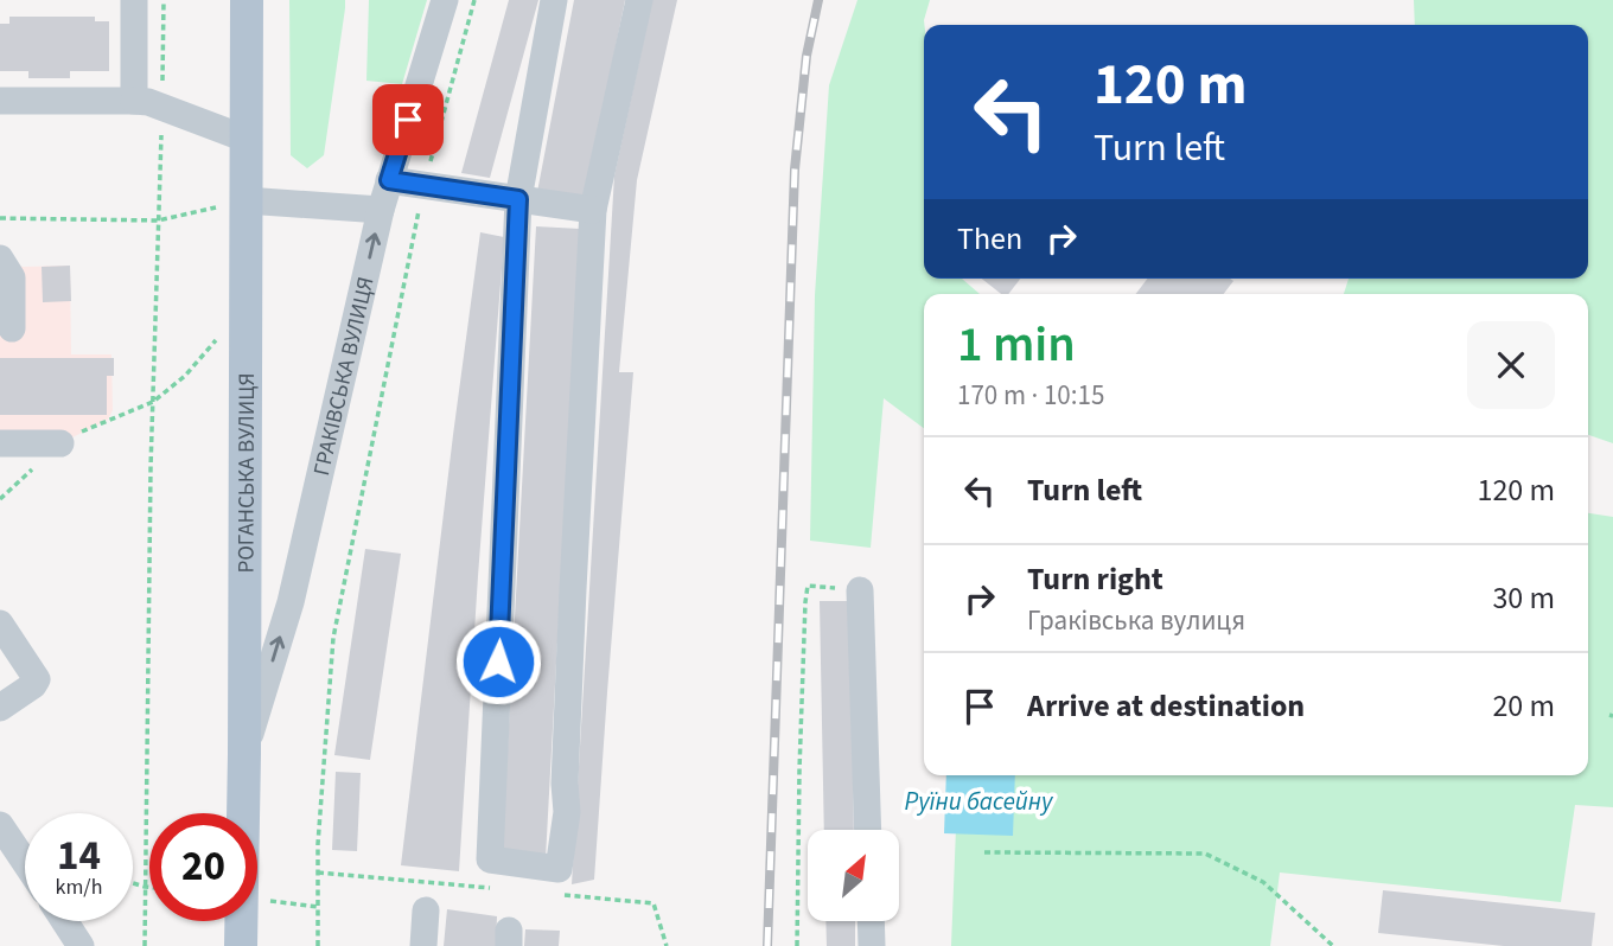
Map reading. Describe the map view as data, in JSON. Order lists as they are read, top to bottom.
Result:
{
  "streets": {
    "main road": ["РОГАНСЬКА ВУЛИЦЯ"],
    "street": ["ГРАКІВСЬКА ВУЛИЦЯ"]
  },
  "crossings": [
    ["ГРАКІВСЬКА ВУЛИЦЯ", "РОГАНСЬКА ВУЛИЦЯ"]
  ],
  "one_way": ["ГРАКІВСЬКА ВУЛИЦЯ"],
  "water": ["Руїни басейну"],
  "north": "top right",
  "page": {
    "turn": ["120 m", "Turn left"],
    "then": "Then",
    "heading": ["1 min", "170 m · 10:15"],
    "list": [
      {
        "name": "Turn left",
        "value": "120 m"
      },
      {
        "name": "Turn right",
        "note": "Граківська вулиця",
        "value": "30 m"
      },
      {
        "name": "Arrive at destination",
        "value": "20 m"
      }
    ],
    "speed": "14 km/h",
    "limit": "20"
  }
}
